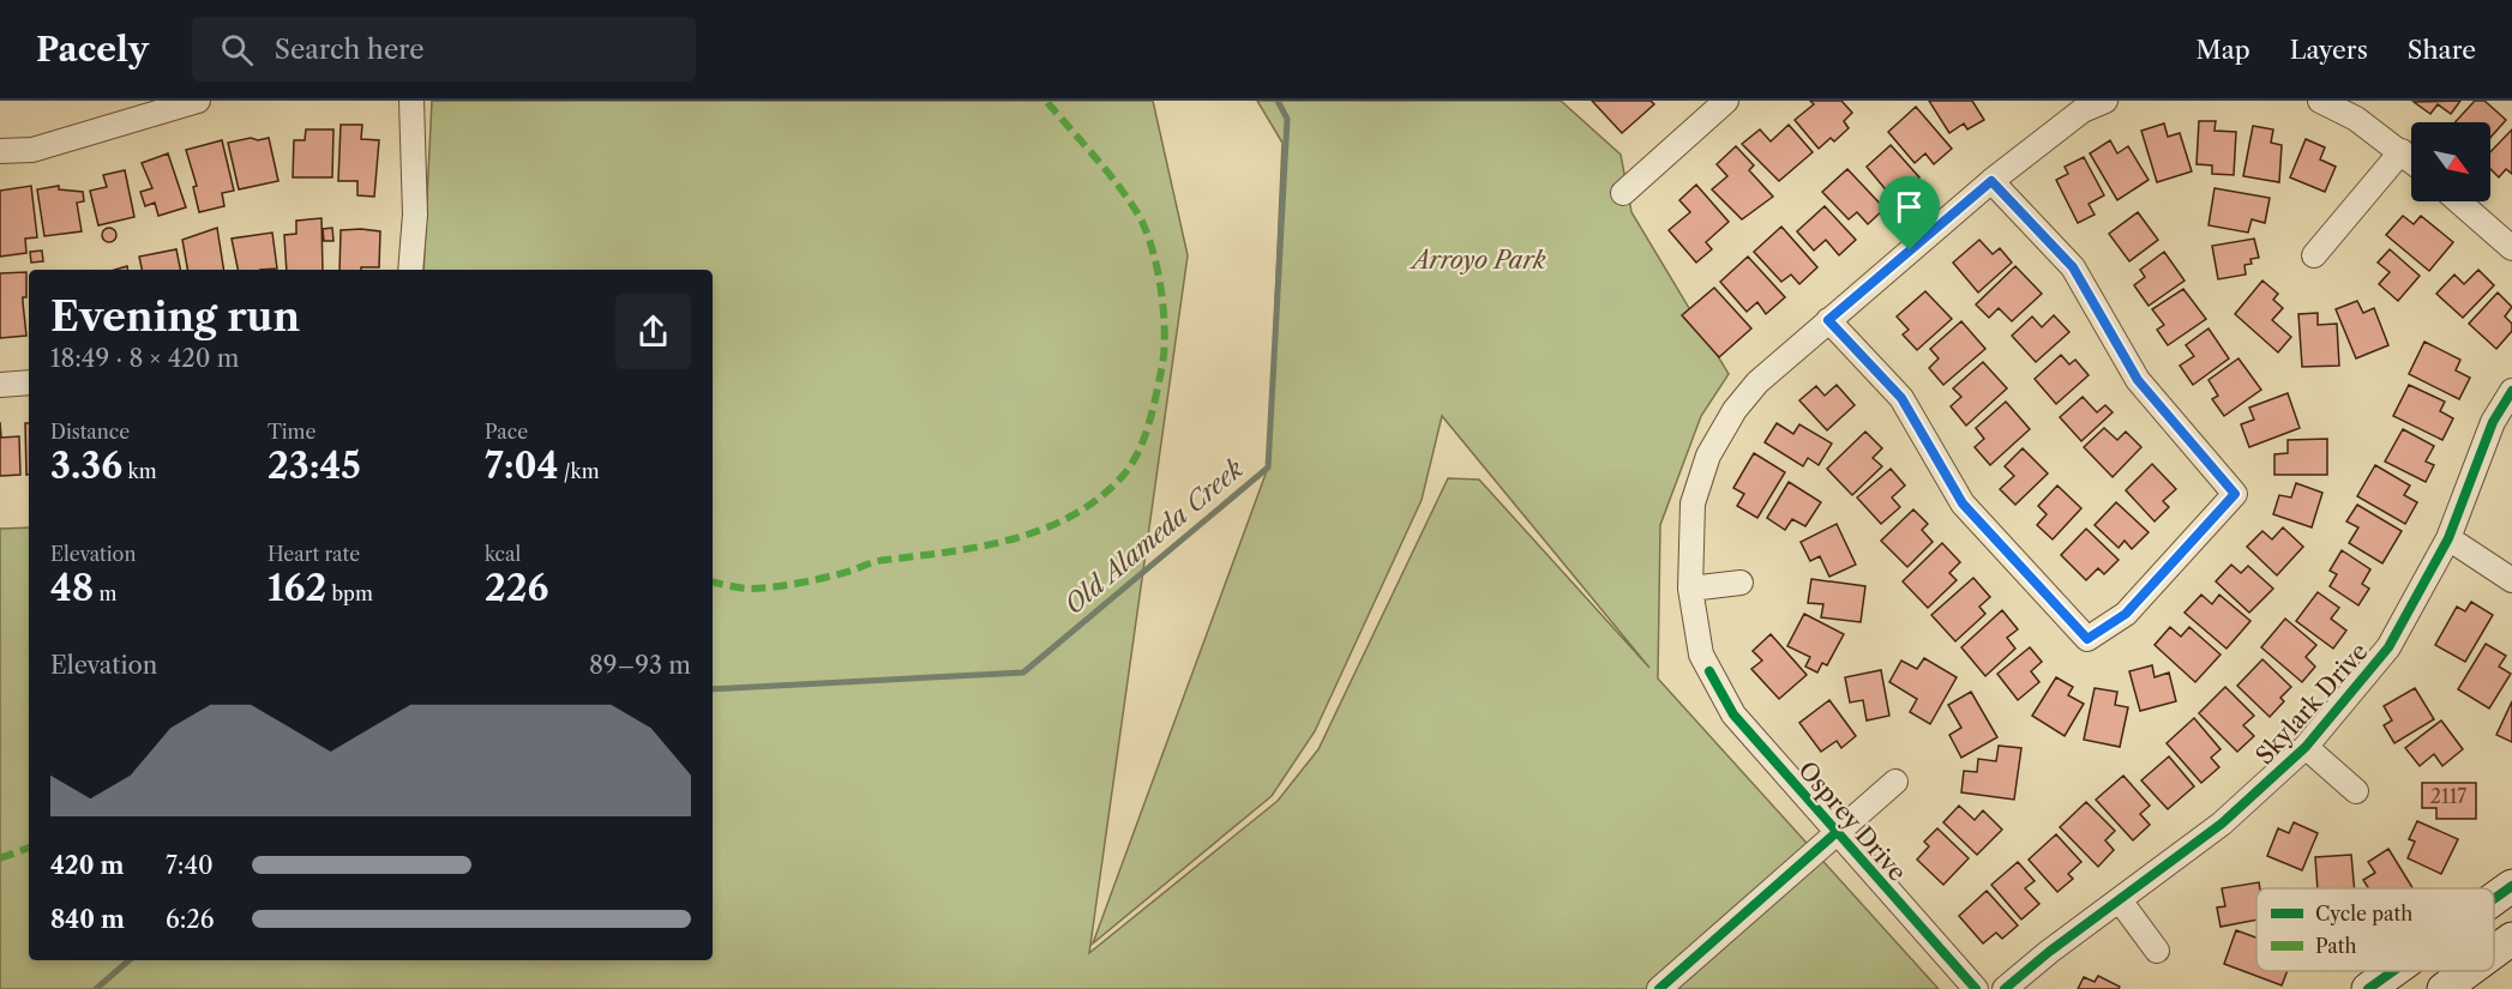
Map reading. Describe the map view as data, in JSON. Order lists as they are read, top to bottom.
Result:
{
  "streets": {
    "street": ["Skylark Drive", "Osprey Drive"]
  },
  "water": ["Old Alameda Creek"],
  "parks": ["Arroyo Park"],
  "house_numbers": ["2117"],
  "legend": ["Cycle path", "Path"],
  "north": "bottom right",
  "page": {
    "header": "Pacely",
    "search": "Search here",
    "nav": ["Map", "Layers", "Share"],
    "heading": ["Evening run", "18:49 · 8 × 420 m"],
    "stats": [
      ["Distance", "3.36 km"],
      ["Time", "23:45"],
      ["Pace", "7:04 /km"],
      ["Elevation", "48 m"],
      ["Heart rate", "162 bpm"],
      ["kcal", "226"]
    ],
    "chart": ["Elevation", "89–93 m"],
    "list": [
      {
        "name": "420 m",
        "note": "7:40"
      },
      {
        "name": "840 m",
        "note": "6:26"
      }
    ]
  }
}
